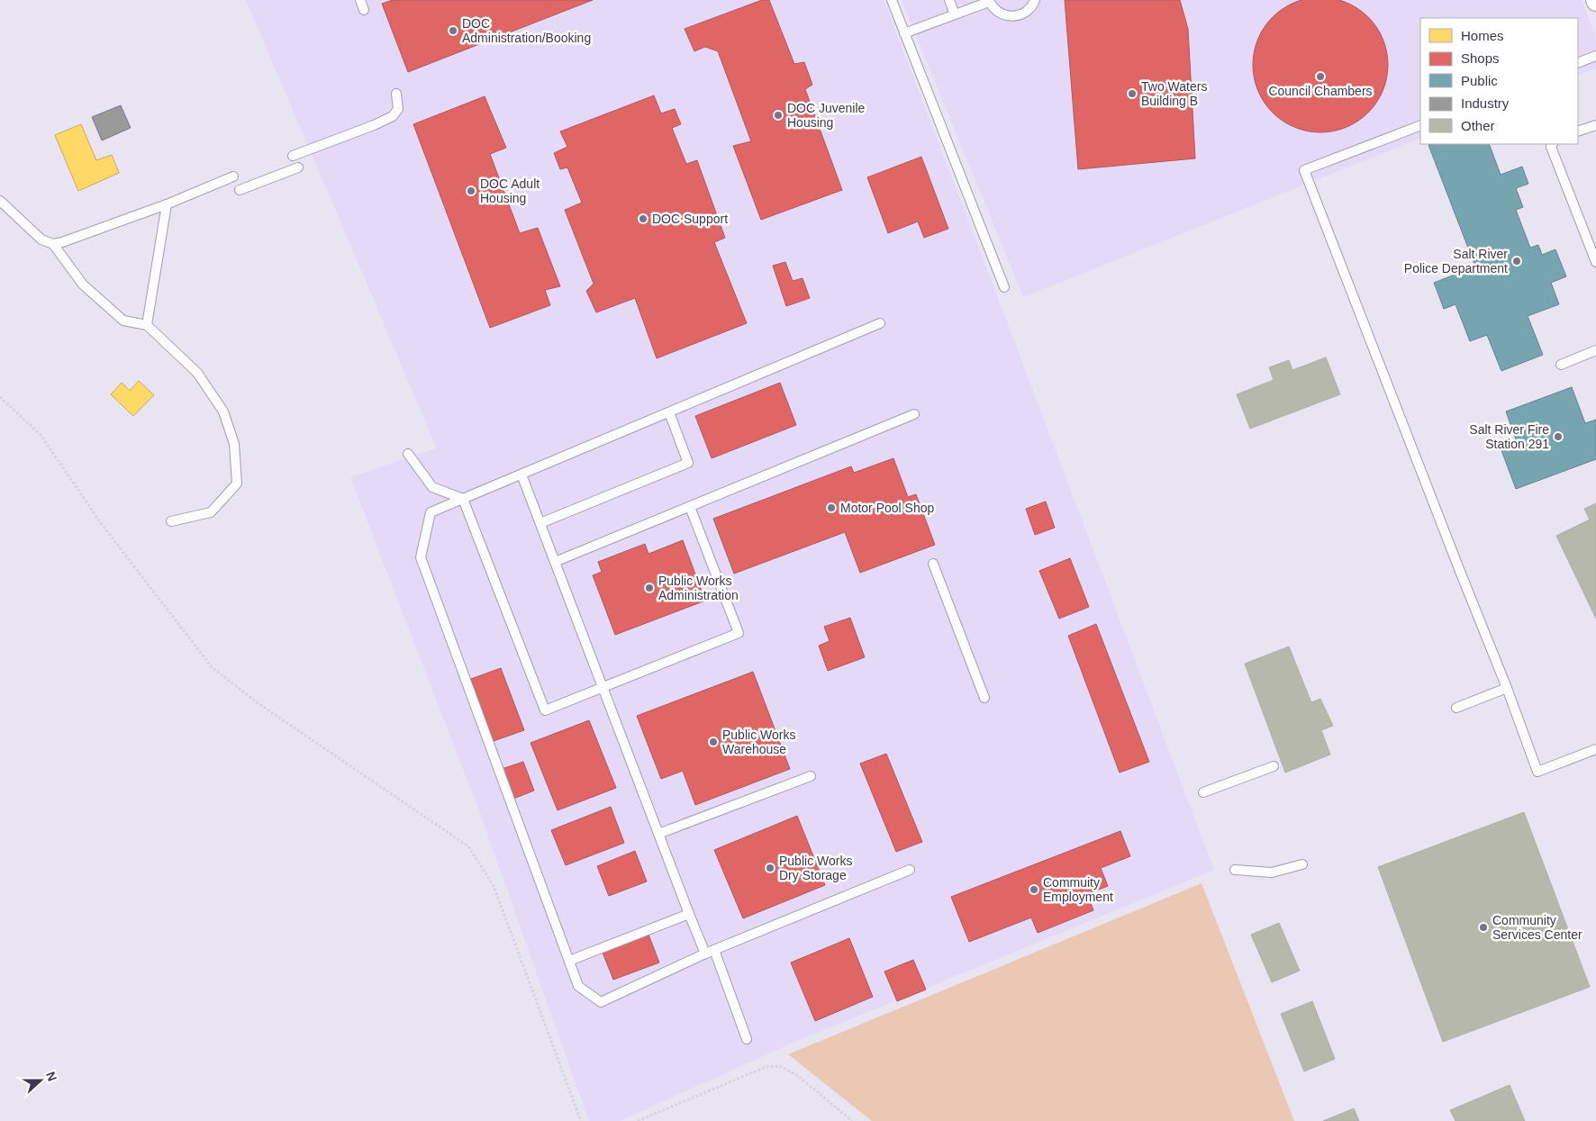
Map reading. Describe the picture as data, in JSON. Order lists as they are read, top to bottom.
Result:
{
  "places": [
    "DOC Administration/Booking",
    "Council Chambers",
    "Two Waters Building B",
    "DOC Juvenile Housing",
    "DOC Adult Housing",
    "DOC Support",
    "Salt River Police Department",
    "Salt River Fire Station 291",
    "Motor Pool Shop",
    "Public Works Administration",
    "Public Works Warehouse",
    "Public Works Dry Storage",
    "Commuity Employment",
    "Community Services Center"
  ],
  "legend": [
    "Homes",
    "Shops",
    "Public",
    "Industry",
    "Other"
  ],
  "north": "right"
}
